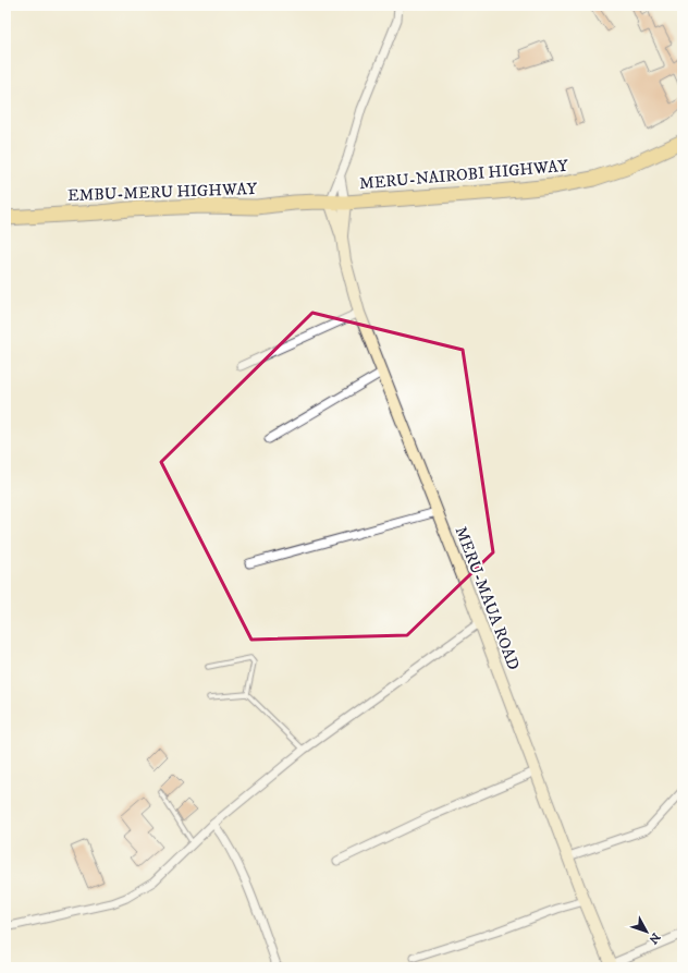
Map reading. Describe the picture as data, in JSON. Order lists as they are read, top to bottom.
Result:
{
  "streets": {
    "highway": ["MERU-NAIROBI HIGHWAY", "EMBU-MERU HIGHWAY"],
    "main road": ["MERU-MAUA ROAD"]
  },
  "crossings": [
    ["MERU-NAIROBI HIGHWAY", "EMBU-MERU HIGHWAY"],
    ["MERU-NAIROBI HIGHWAY", "MERU-MAUA ROAD"],
    ["EMBU-MERU HIGHWAY", "MERU-MAUA ROAD"]
  ],
  "north": "bottom right"
}
